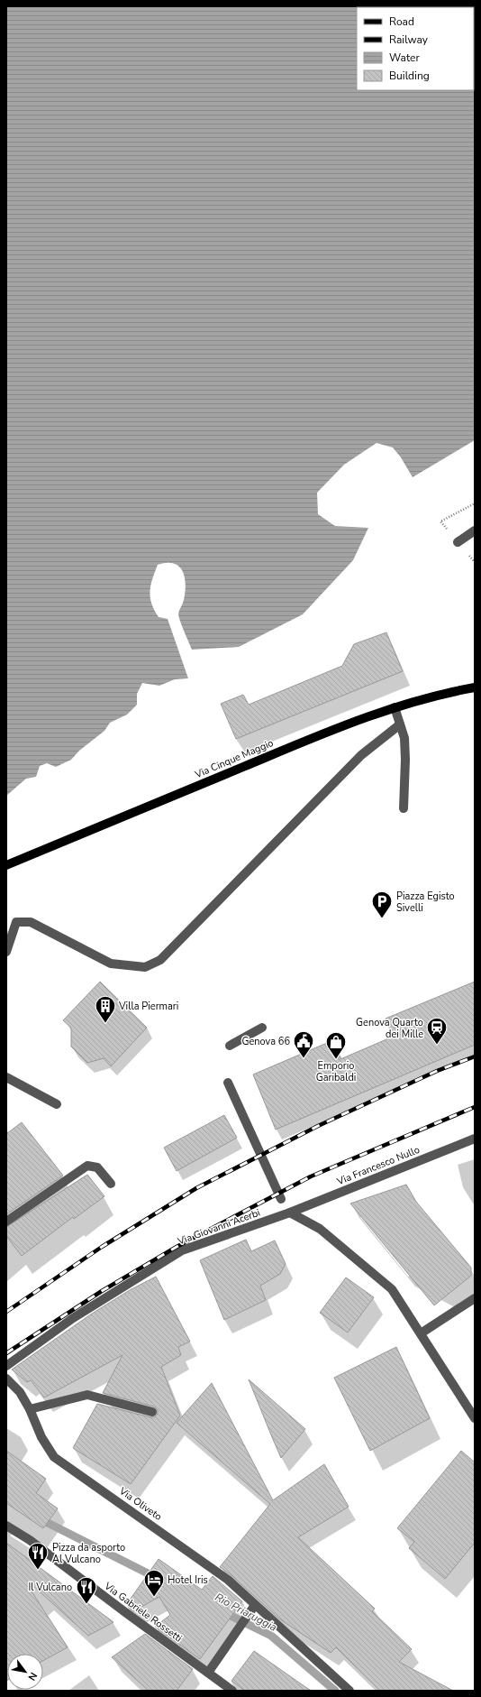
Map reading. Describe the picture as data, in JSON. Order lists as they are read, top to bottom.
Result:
{
  "streets": {
    "main road": ["Via Cinque Maggio"],
    "street": [
      "Via Francesco Nullo",
      "Via Giovanni Acerbi",
      "Via Oliveto",
      "Via Gabriele Rossetti"
    ]
  },
  "crossings": [
    ["Via Francesco Nullo", "Via Giovanni Acerbi"]
  ],
  "water": ["Rio Priaruggia"],
  "places": {
    "parking": ["Piazza Egisto Sivelli"],
    "building": ["Villa Piermari"],
    "station": ["Genova Quarto dei Mille"],
    "public building": ["Genova 66"],
    "shop": ["Emporio Garibaldi"],
    "restaurant": ["Pizza da asporto Al Vulcano", "Il Vulcano"],
    "hotel": ["Hotel Iris"]
  },
  "legend": [
    "Road",
    "Railway",
    "Water",
    "Building"
  ],
  "north": "bottom right"
}
